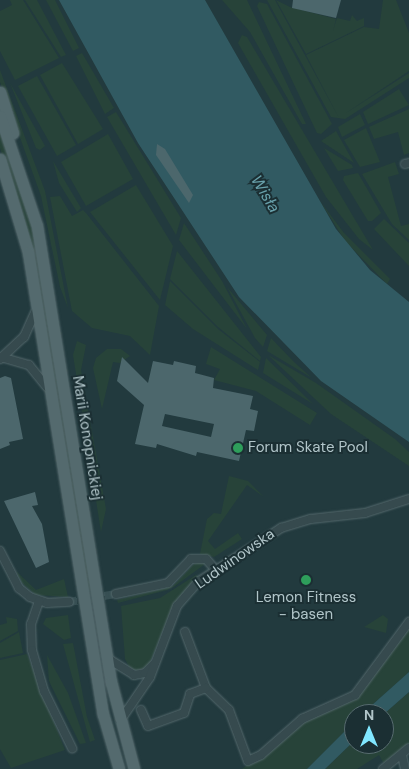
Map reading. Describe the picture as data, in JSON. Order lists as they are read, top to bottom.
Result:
{
  "streets": {
    "main road": ["Marii Konopnickiej"],
    "street": ["Ludwinowska"]
  },
  "crossings": [
    ["Marii Konopnickiej", "Ludwinowska"]
  ],
  "water": ["Wisła"],
  "places": ["Forum Skate Pool", "Lemon Fitness - basen"],
  "north": "top"
}
